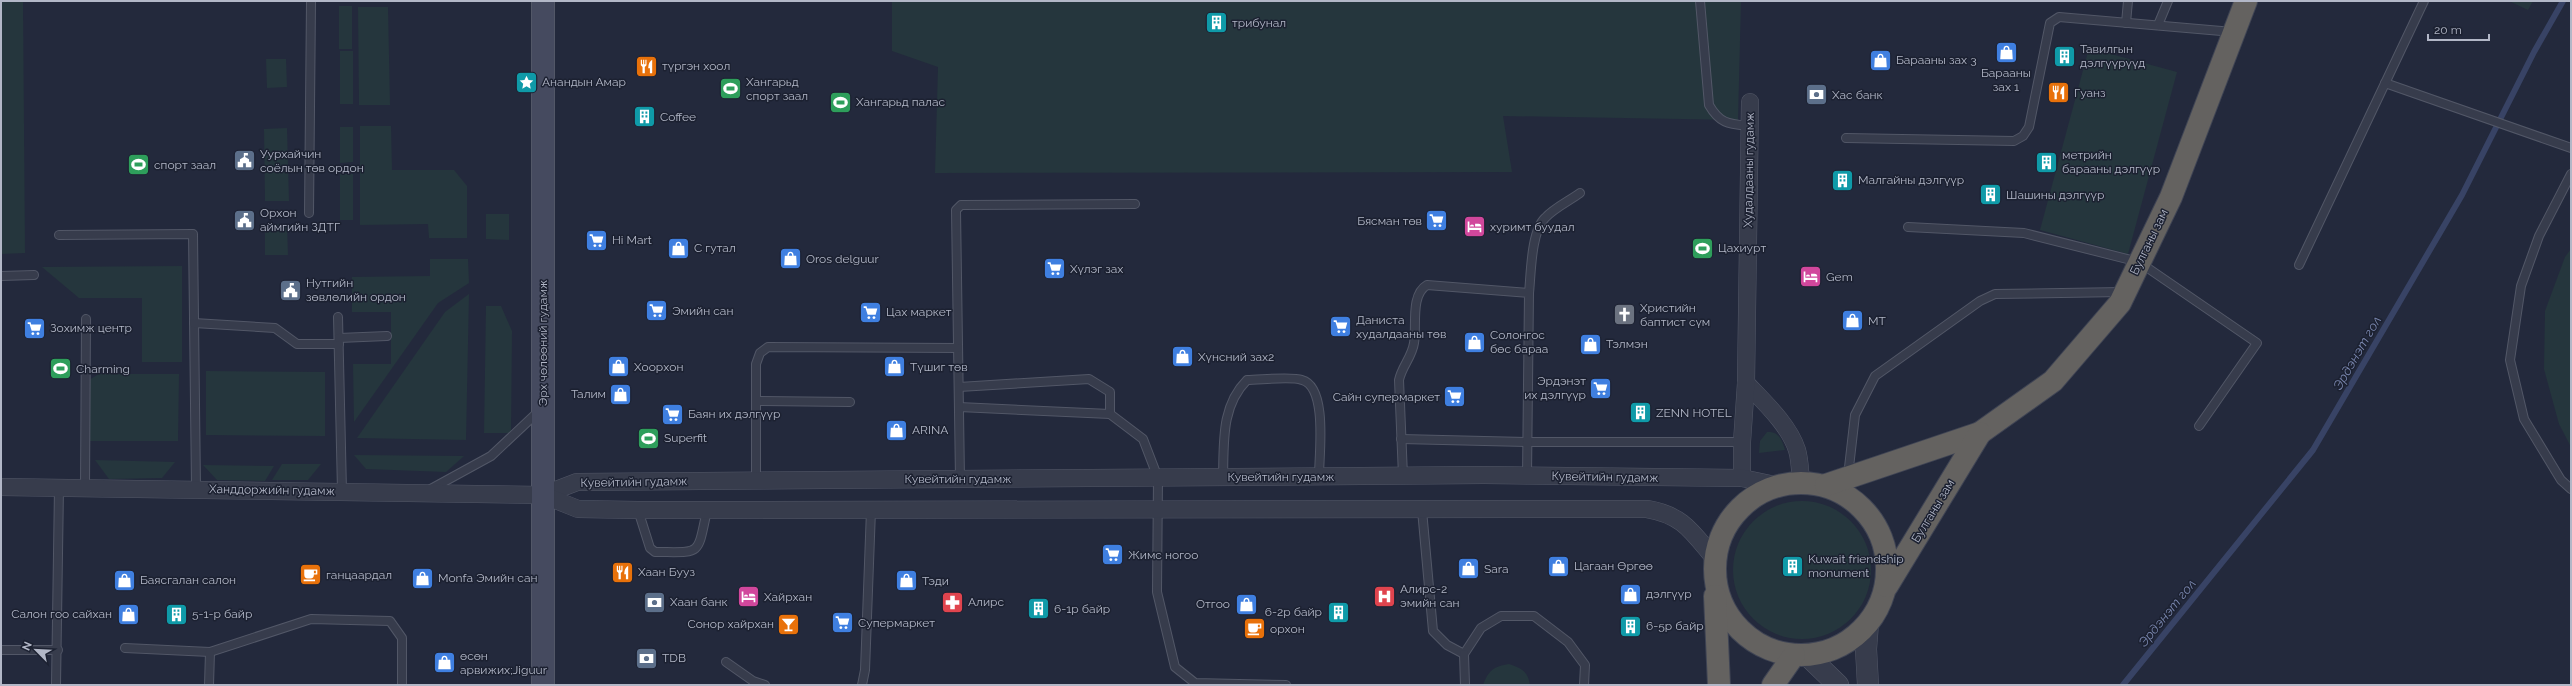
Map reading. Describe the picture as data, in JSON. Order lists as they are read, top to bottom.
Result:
{
  "streets": {
    "highway": ["Булганы зам"],
    "main road": ["Эрх чөлөөний гудамж"],
    "street": ["Худалдааны гудамж", "Кувейтийн гудамж", "Ханддоржийн гудамж"]
  },
  "crossings": [
    ["Худалдааны гудамж", "Кувейтийн гудамж"],
    ["Эрх чөлөөний гудамж", "Кувейтийн гудамж"],
    ["Эрх чөлөөний гудамж", "Ханддоржийн гудамж"],
    ["Кувейтийн гудамж", "Ханддоржийн гудамж"]
  ],
  "water": ["Эрдэнэт гол"],
  "places": {
    "building": [
      "трибунал",
      "Тавилгын дэлгүүрүүд",
      "Coffee",
      "метрийн барааны дэлгүүр",
      "Малгайны дэлгүүр",
      "Шашины дэлгүүр",
      "ZENN HOTEL",
      "Kuwait friendship monument",
      "6-1р байр",
      "6-2р байр",
      "5-1-р байр",
      "6-5р байр"
    ],
    "shop": [
      "Барааны зах 1",
      "Барааны зах 3",
      "С гутал",
      "Oros delguur",
      "MT",
      "Солонгос бөс бараа",
      "Тэлмэн",
      "Хүнсний зах2",
      "Хоорхон",
      "Түшиг төв",
      "Талим",
      "ARINA",
      "Цагаан Өргөө",
      "Sara",
      "Monfa Эмийн сан",
      "Баясгалан салон",
      "Тэди",
      "дэлгүүр",
      "Отгоо",
      "Салон гоо сайхан",
      "өсөн арвижих;Jiguur"
    ],
    "restaurant": ["түргэн хоол", "Гуанз", "Хаан Бууз"],
    "place": ["Анандын Амар"],
    "sports": [
      "Хангарьд спорт заал",
      "Хангарьд палас",
      "спорт заал",
      "Цахиурт",
      "Charming",
      "Superfit"
    ],
    "bank": ["Хас банк", "Хаан банк", "TDB"],
    "public building": ["Уурхайчин соёлын төв ордон", "Орхон аймгийн ЗДТГ", "Нутгийн зөвлөлийн ордон"],
    "supermarket": [
      "Бясман төв",
      "Hi Mart",
      "Хүлэг зах",
      "Эмийн сан",
      "Цах маркет",
      "Даниста худалдааны төв",
      "Зохимж центр",
      "Эрдэнэт их дэлгүүр",
      "Сайн супермаркет",
      "Баян их дэлгүүр",
      "Жимс ногоо",
      "Супермаркет"
    ],
    "hotel": ["хуримт буудал", "Gem", "Хайрхан"],
    "church": ["Христийн баптист сүм"],
    "cafe": ["ганцаардал", "орхон"],
    "hospital": ["Aлирс-2 эмийн сан"],
    "pharmacy": ["Алирс"],
    "bar": ["Сонор хайрхан"]
  },
  "scale_bar": "20 m",
  "north": "top left"
}
